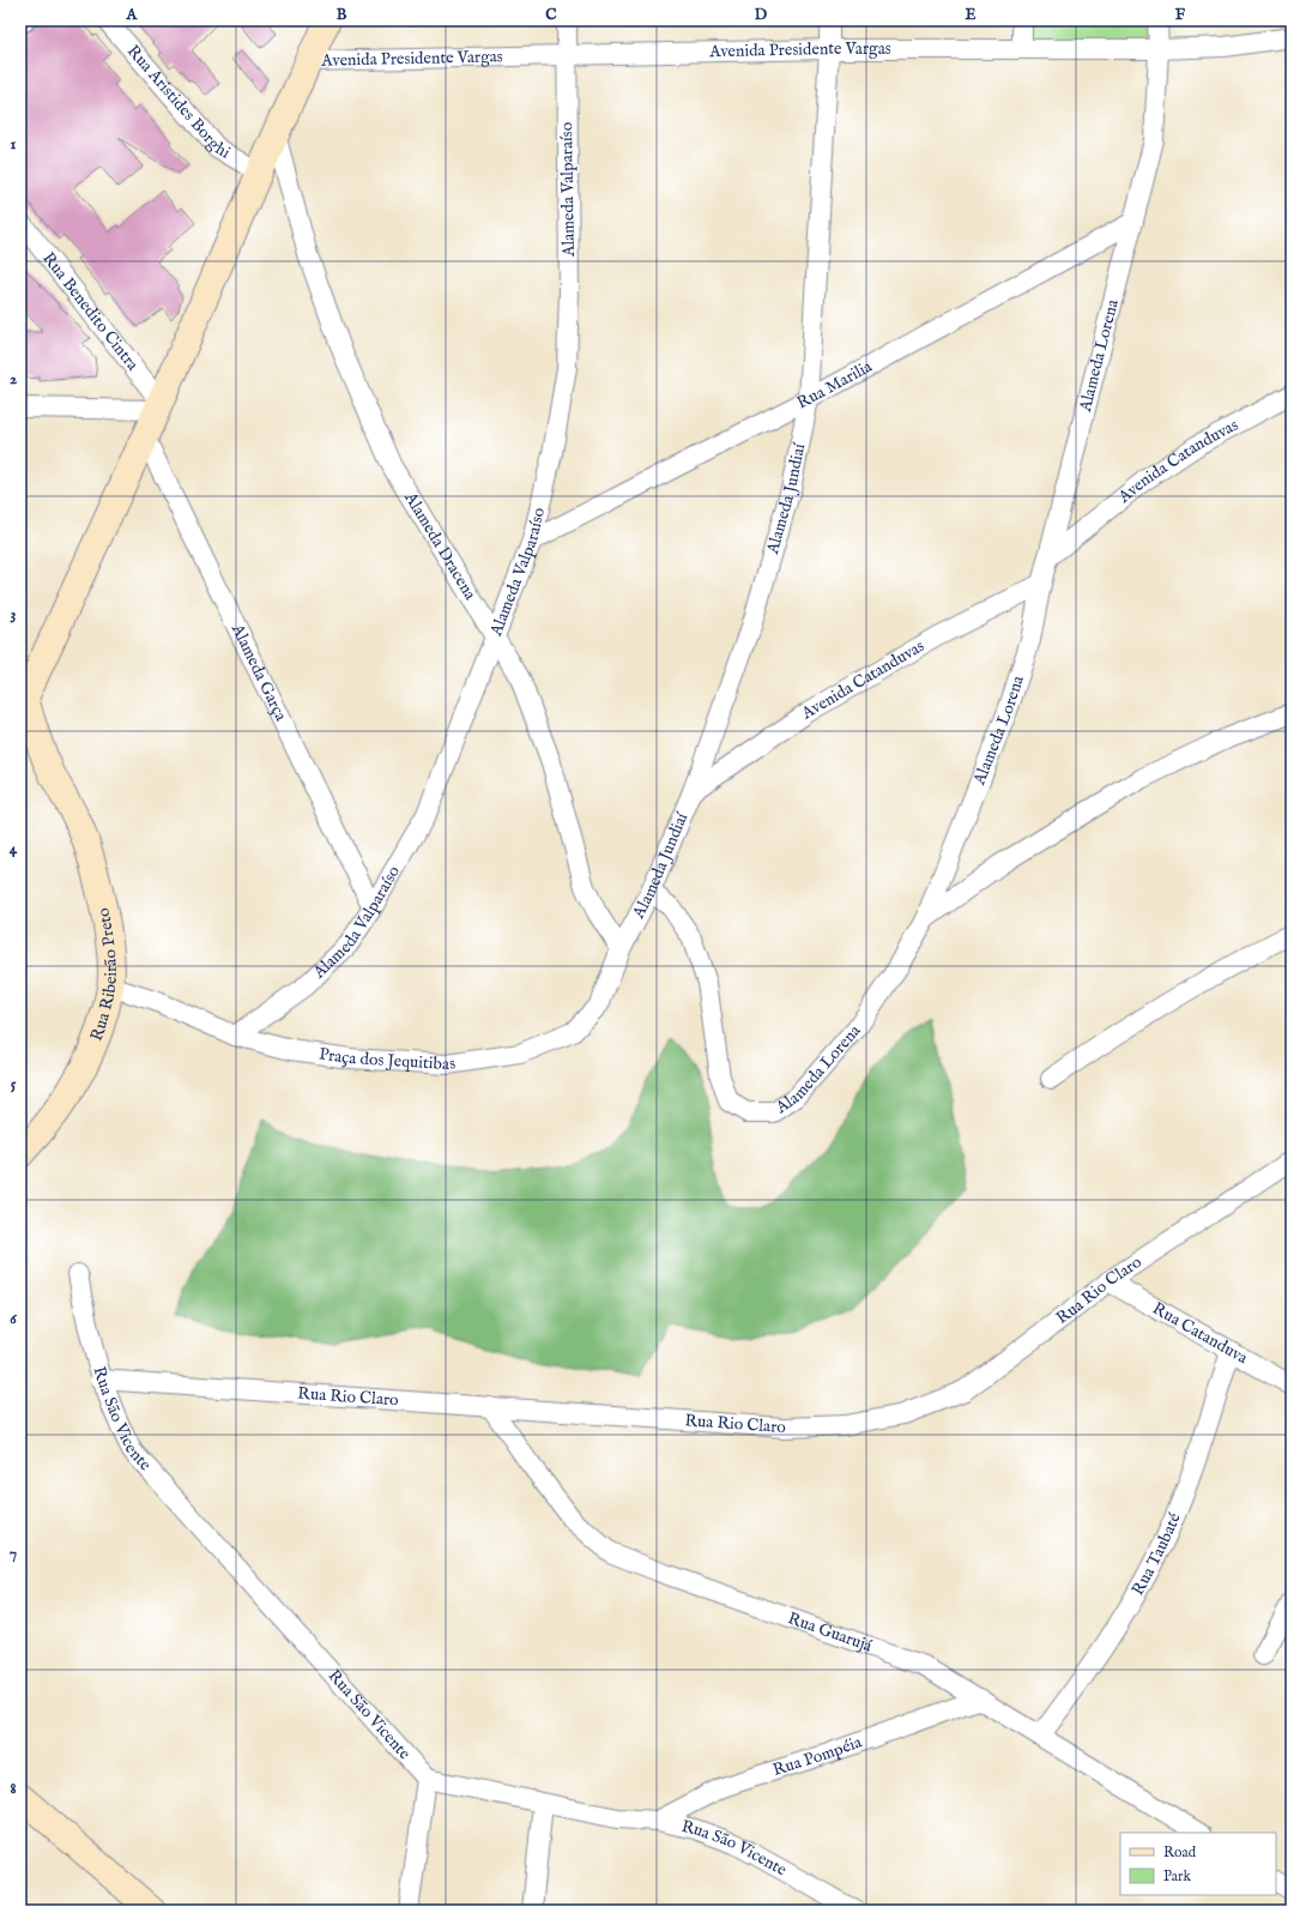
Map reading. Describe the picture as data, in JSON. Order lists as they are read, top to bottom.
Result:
{
  "streets": {
    "main road": ["Rua Ribeirão Preto"],
    "street": [
      "Avenida Presidente Vargas",
      "Rua Aristides Borghi",
      "Alameda Valparaíso",
      "Rua Benedito Cintra",
      "Alameda Lorena",
      "Rua Marilia",
      "Avenida Catanduvas",
      "Alameda Jundiaí",
      "Alameda Dracena",
      "Alameda Garça",
      "Praça dos Jequitibas",
      "Rua Rio Claro",
      "Rua Catanduva",
      "Rua São Vicente",
      "Rua Taubaté",
      "Rua Guarujá",
      "Rua Pompéia"
    ]
  },
  "crossings": [
    ["Avenida Presidente Vargas", "Alameda Valparaíso"],
    ["Avenida Presidente Vargas", "Alameda Lorena"],
    ["Avenida Presidente Vargas", "Alameda Jundiaí"],
    ["Alameda Valparaíso", "Rua Marilia"],
    ["Alameda Valparaíso", "Alameda Dracena"],
    ["Alameda Valparaíso", "Alameda Garça"],
    ["Alameda Valparaíso", "Praça dos Jequitibas"],
    ["Alameda Lorena", "Rua Marilia"],
    ["Alameda Lorena", "Avenida Catanduvas"],
    ["Alameda Lorena", "Alameda Jundiaí"],
    ["Rua Marilia", "Alameda Jundiaí"],
    ["Avenida Catanduvas", "Alameda Jundiaí"],
    ["Alameda Jundiaí", "Alameda Dracena"],
    ["Alameda Jundiaí", "Praça dos Jequitibas"],
    ["Alameda Dracena", "Praça dos Jequitibas"],
    ["Rua Ribeirão Preto", "Praça dos Jequitibas"],
    ["Rua Rio Claro", "Rua Catanduva"],
    ["Rua Rio Claro", "Rua São Vicente"],
    ["Rua Rio Claro", "Rua Guarujá"],
    ["Rua Catanduva", "Rua Taubaté"],
    ["Rua São Vicente", "Rua Pompéia"],
    ["Rua Taubaté", "Rua Guarujá"],
    ["Rua Guarujá", "Rua Pompéia"]
  ],
  "legend": ["Road", "Park"],
  "grid": {
    "columns": [
      "A",
      "B",
      "C",
      "D",
      "E",
      "F"
    ],
    "rows": [
      "1",
      "2",
      "3",
      "4",
      "5",
      "6",
      "7",
      "8"
    ]
  }
}
